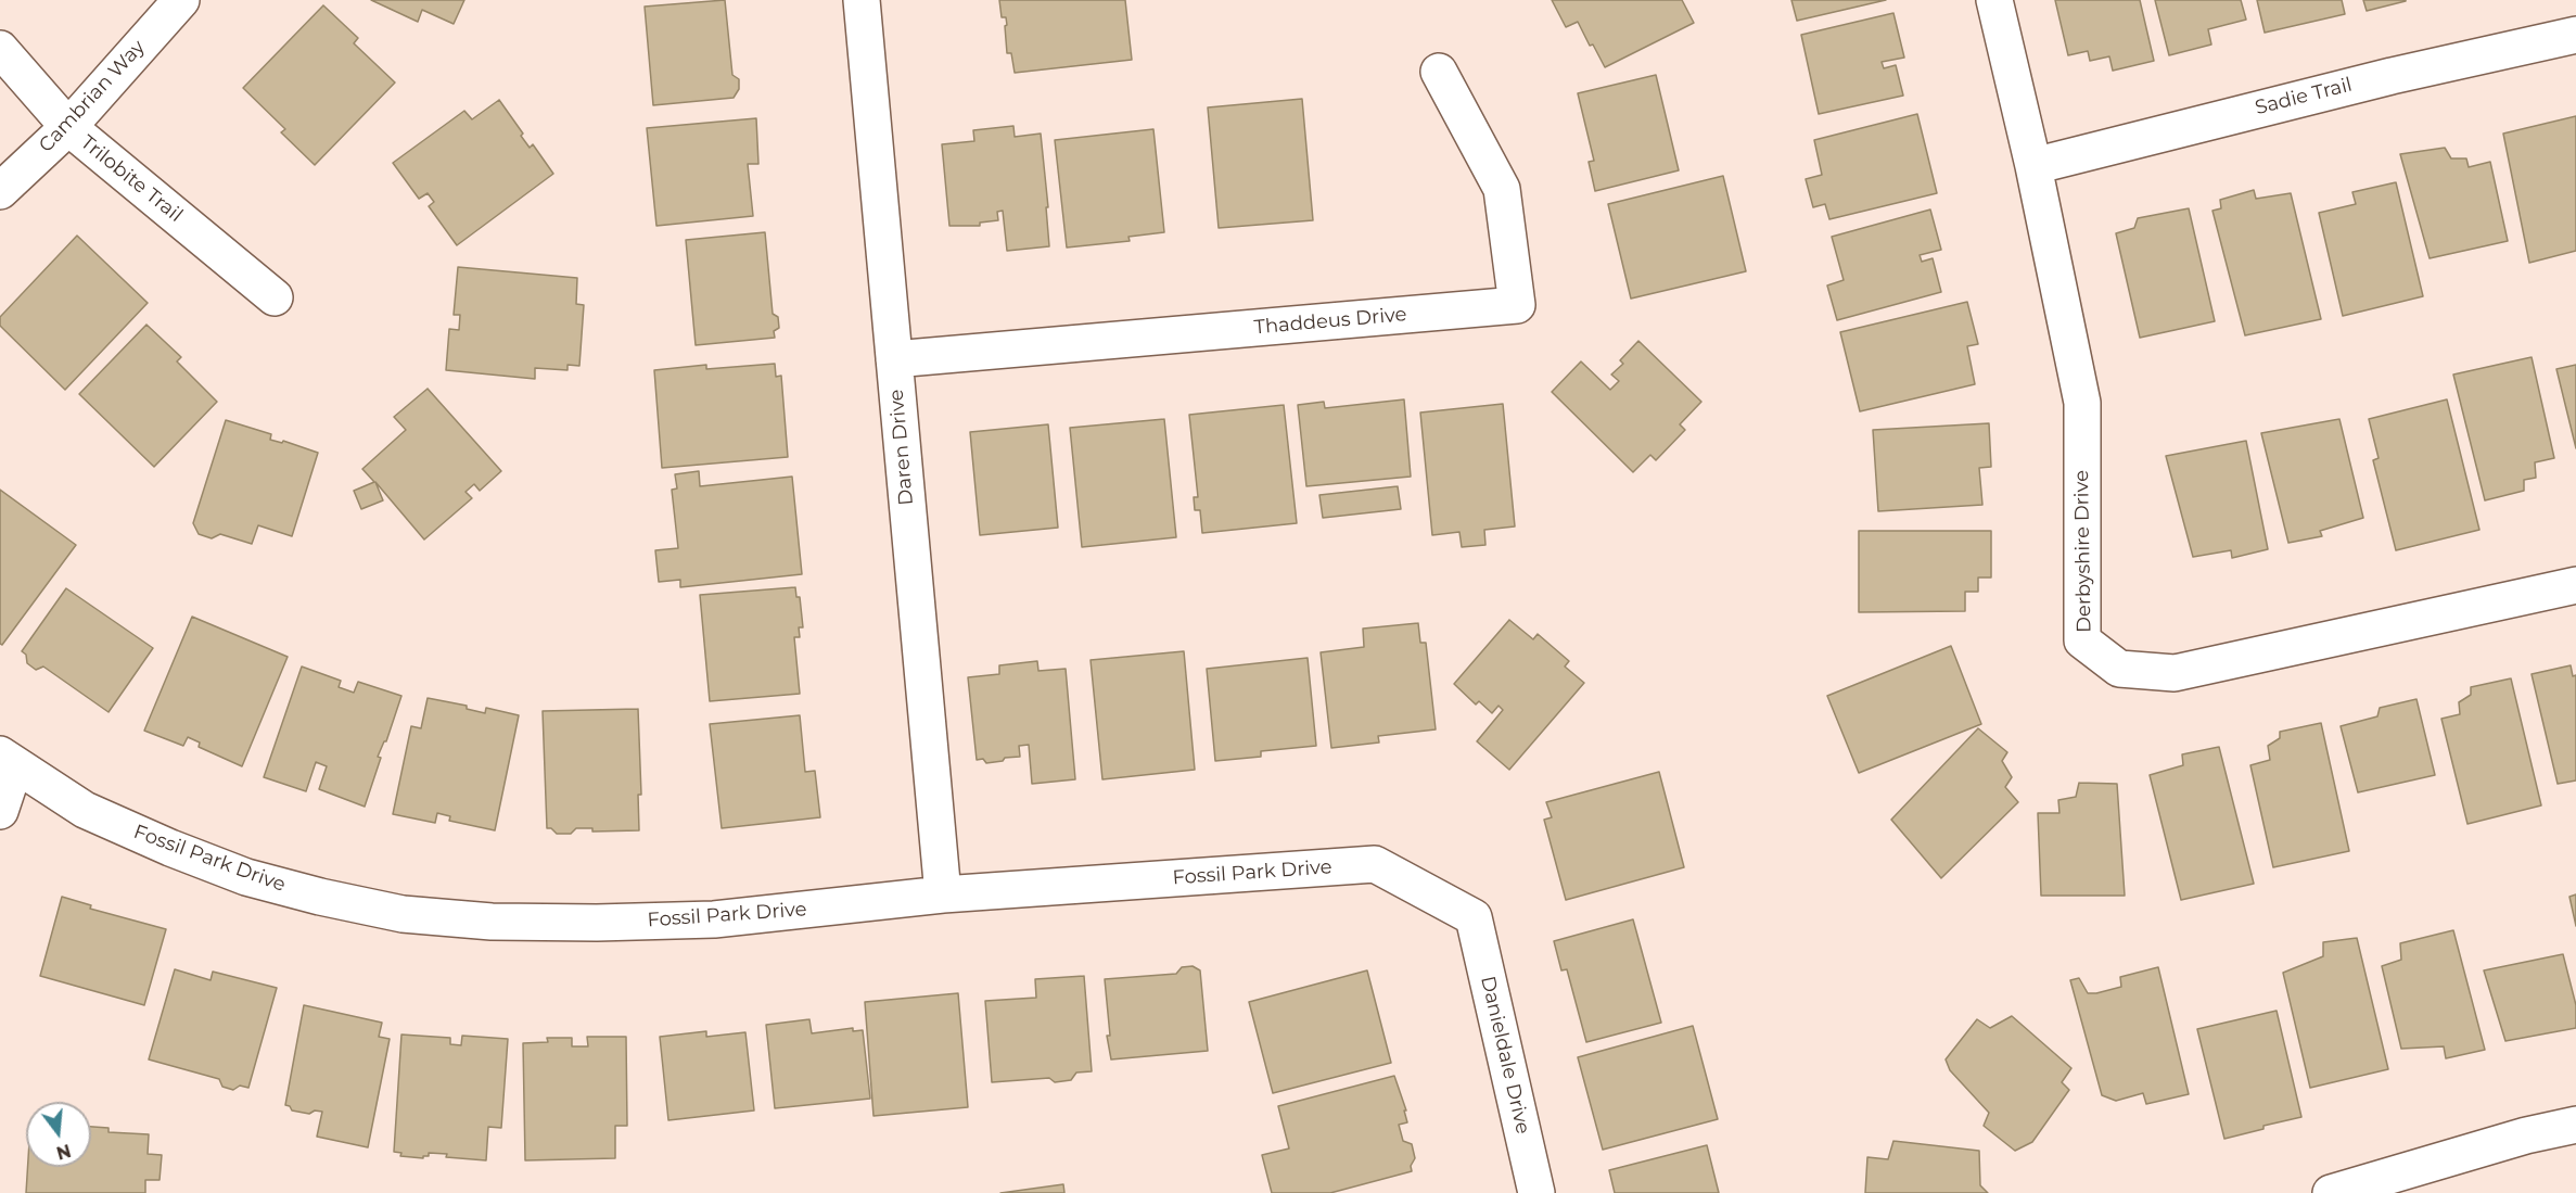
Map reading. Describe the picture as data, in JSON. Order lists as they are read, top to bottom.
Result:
{
  "streets": {
    "street": [
      "Cambrian Way",
      "Sadie Trail",
      "Trilobite Trail",
      "Thaddeus Drive",
      "Daren Drive",
      "Derbyshire Drive",
      "Fossil Park Drive",
      "Danieldale Drive"
    ]
  },
  "crossings": [
    ["Cambrian Way", "Trilobite Trail"],
    ["Sadie Trail", "Derbyshire Drive"],
    ["Thaddeus Drive", "Daren Drive"],
    ["Daren Drive", "Fossil Park Drive"],
    ["Fossil Park Drive", "Danieldale Drive"]
  ],
  "north": "bottom"
}
